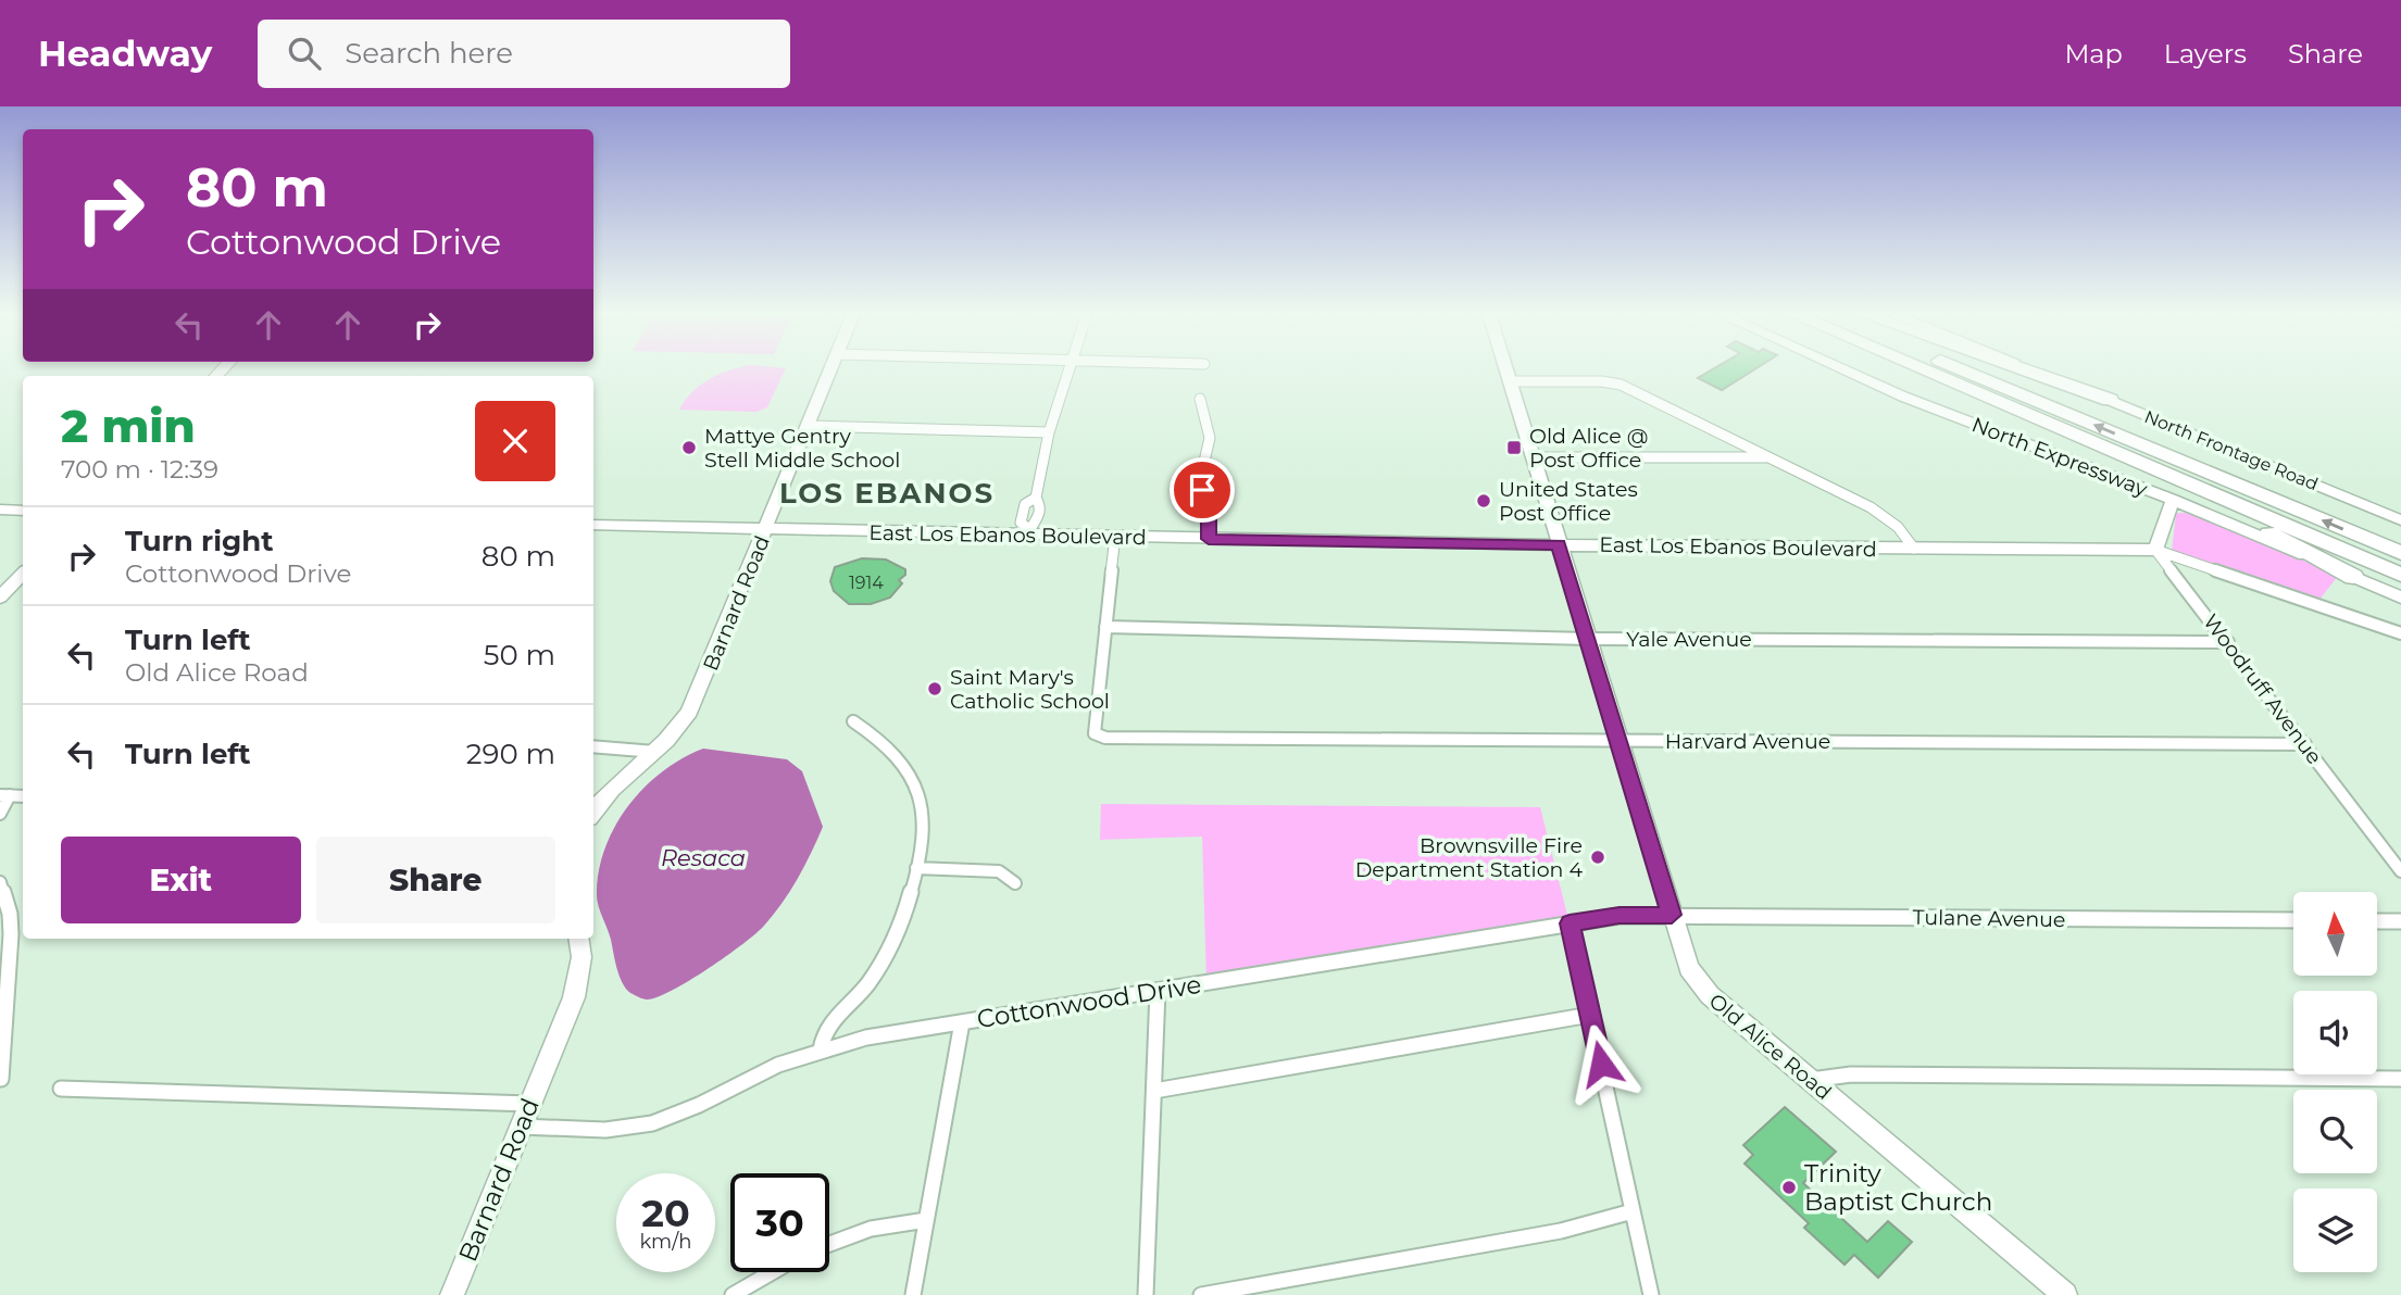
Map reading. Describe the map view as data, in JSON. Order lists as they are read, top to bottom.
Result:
{
  "streets": {
    "highway": ["North Expressway"],
    "street": [
      "North Frontage Road",
      "East Los Ebanos Boulevard",
      "Barnard Road",
      "Yale Avenue",
      "Woodruff Avenue",
      "Harvard Avenue",
      "Tulane Avenue",
      "Cottonwood Drive",
      "Old Alice Road"
    ]
  },
  "crossings": [
    ["East Los Ebanos Boulevard", "Barnard Road"],
    ["East Los Ebanos Boulevard", "Woodruff Avenue"],
    ["East Los Ebanos Boulevard", "Old Alice Road"],
    ["Barnard Road", "Cottonwood Drive"],
    ["Yale Avenue", "Woodruff Avenue"],
    ["Yale Avenue", "Harvard Avenue"],
    ["Yale Avenue", "Old Alice Road"],
    ["Woodruff Avenue", "Harvard Avenue"],
    ["Harvard Avenue", "Old Alice Road"],
    ["Tulane Avenue", "Cottonwood Drive"],
    ["Tulane Avenue", "Old Alice Road"],
    ["Cottonwood Drive", "Old Alice Road"]
  ],
  "districts": ["LOS EBANOS"],
  "water": ["Resaca"],
  "places": {
    "other": [
      "Mattye Gentry Stell Middle School",
      "United States Post Office",
      "Saint Mary's Catholic School",
      "Brownsville Fire Department Station 4",
      "Trinity Baptist Church"
    ],
    "transit": ["Old Alice @ Post Office"]
  },
  "house_numbers": ["1914"],
  "north": "top",
  "page": {
    "header": "Headway",
    "search": "Search here",
    "nav": ["Map", "Layers", "Share"],
    "turn": ["80 m", "Cottonwood Drive"],
    "heading": ["2 min", "700 m · 12:39"],
    "list": [
      {
        "name": "Turn right",
        "note": "Cottonwood Drive",
        "value": "80 m"
      },
      {
        "name": "Turn left",
        "note": "Old Alice Road",
        "value": "50 m"
      },
      {
        "name": "Turn left",
        "value": "290 m"
      }
    ],
    "buttons": ["Exit", "Share"],
    "speed": "20 km/h",
    "limit": "30"
  }
}
